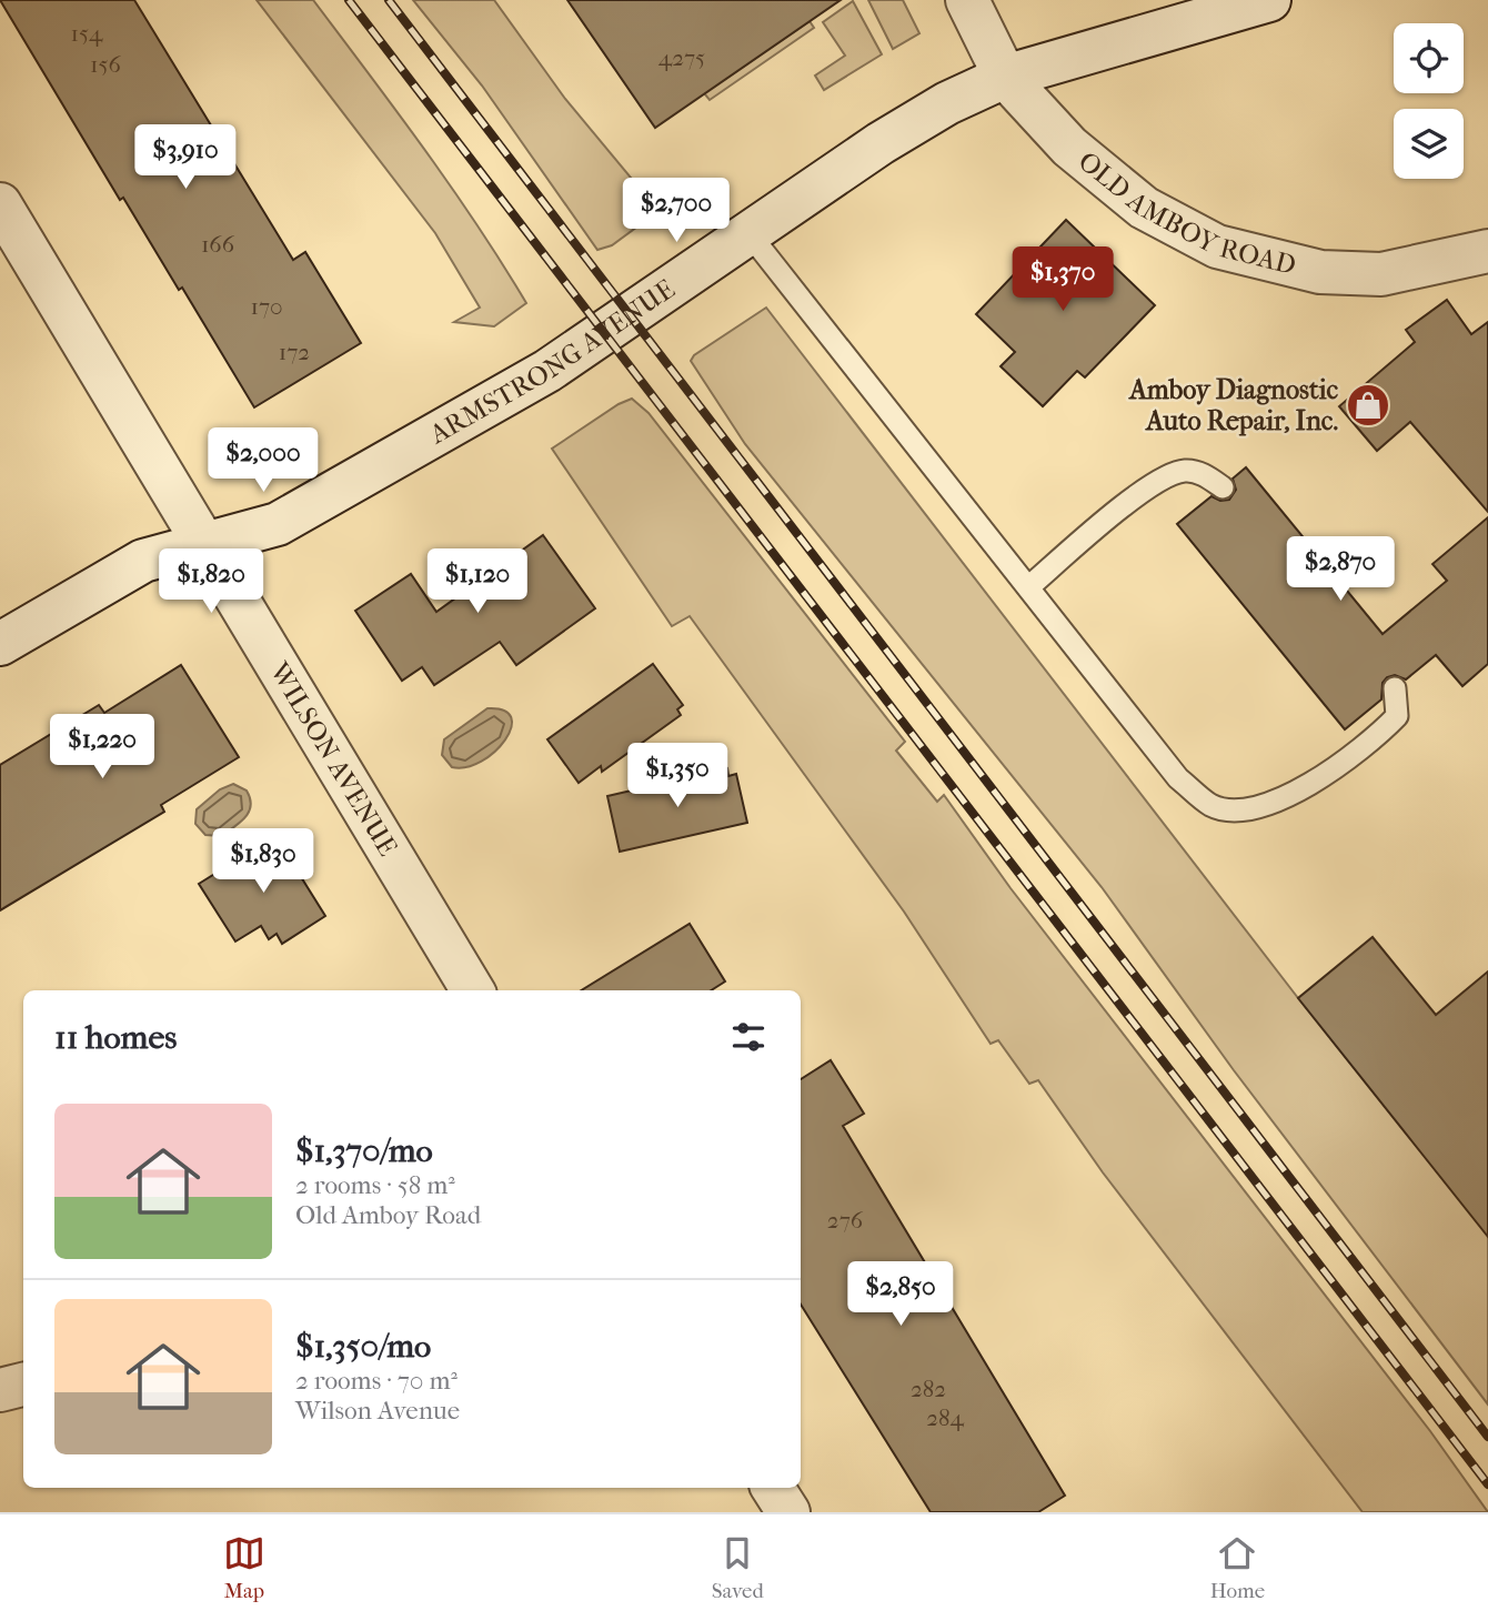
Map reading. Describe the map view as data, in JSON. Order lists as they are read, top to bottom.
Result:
{
  "streets": {
    "street": ["OLD AMBOY ROAD", "ARMSTRONG AVENUE", "WILSON AVENUE"]
  },
  "crossings": [
    ["OLD AMBOY ROAD", "ARMSTRONG AVENUE"],
    ["ARMSTRONG AVENUE", "WILSON AVENUE"]
  ],
  "places": {
    "shop": ["Amboy Diagnostic Auto Repair, Inc."]
  },
  "house_numbers": [
    "154",
    "4275",
    "156",
    "166",
    "170",
    "172",
    "276",
    "282",
    "284"
  ],
  "page": {
    "price": [
      "$3,910",
      "$2,700",
      "$1,370",
      "$2,000",
      "$2,870",
      "$1,820",
      "$1,120",
      "$1,220",
      "$1,350",
      "$1,830",
      "$2,850"
    ],
    "heading": "11 homes",
    "list": [
      {
        "name": "$1,370/mo",
        "note": "2 rooms · 58 m² · Old Amboy Road"
      },
      {
        "name": "$1,350/mo",
        "note": "2 rooms · 70 m² · Wilson Avenue"
      }
    ],
    "tabs": ["Map", "Saved", "Home"]
  }
}
